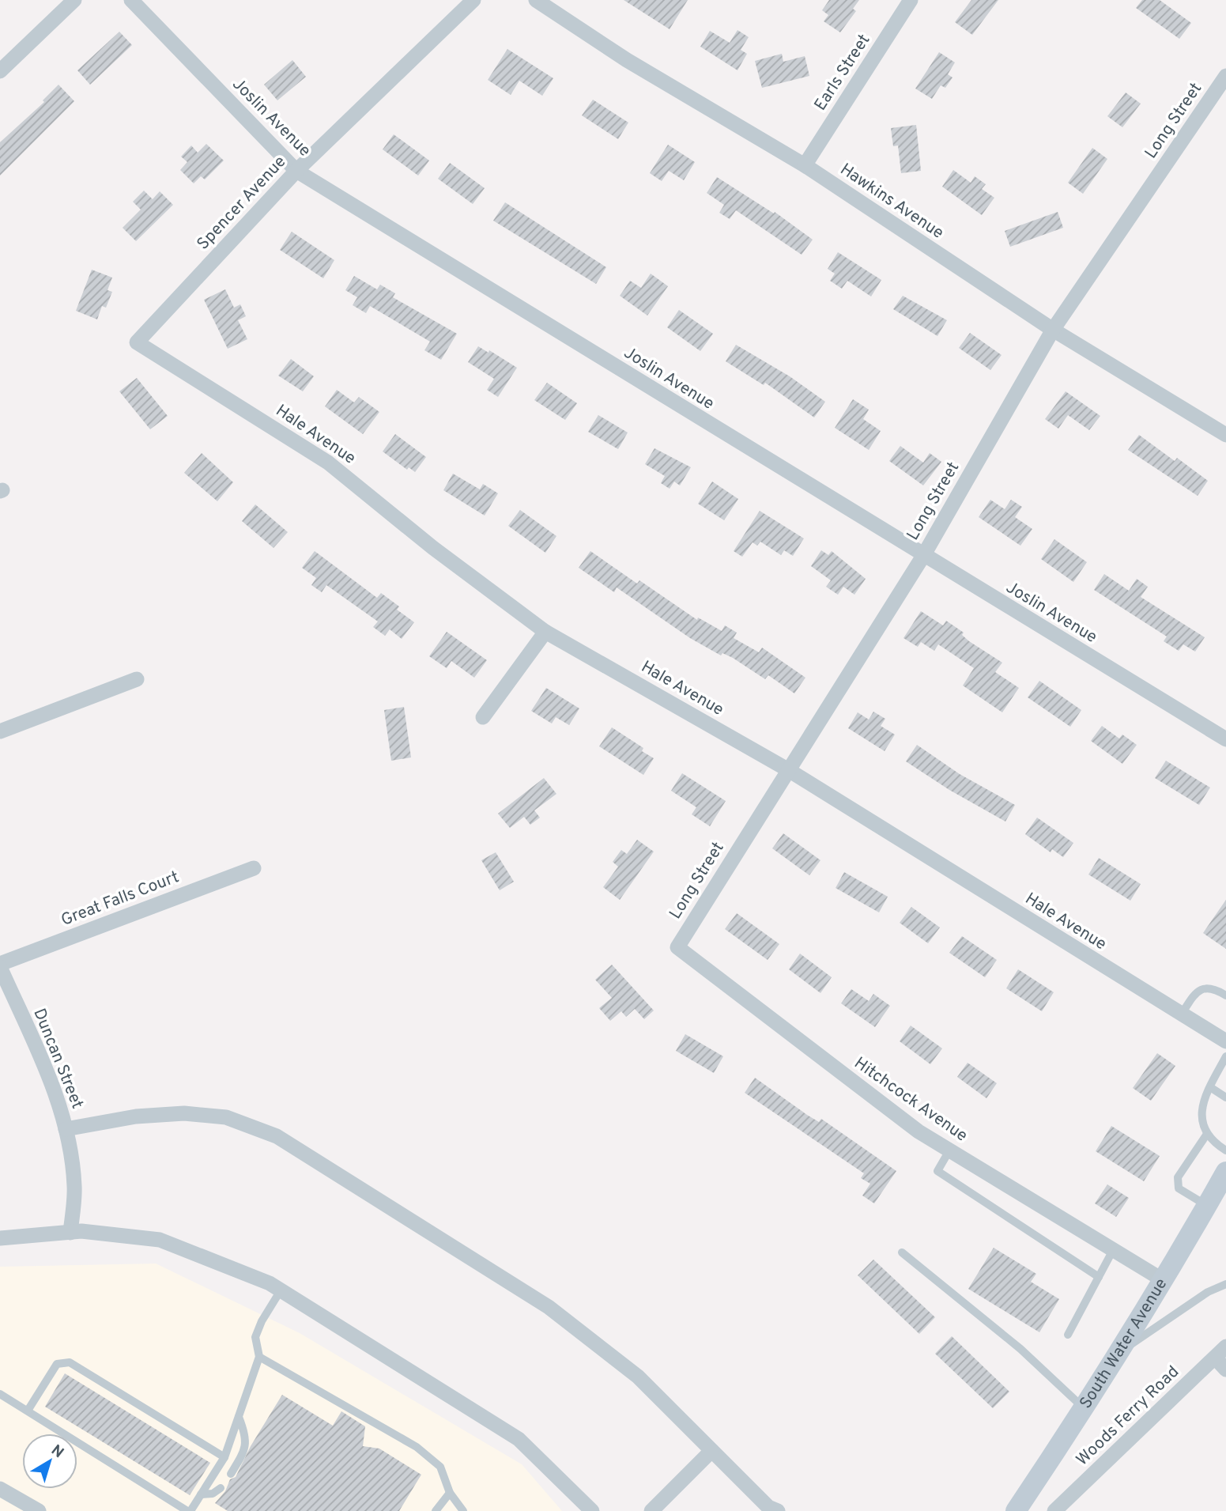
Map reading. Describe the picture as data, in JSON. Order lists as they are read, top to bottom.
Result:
{
  "streets": {
    "main road": ["South Water Avenue"],
    "street": [
      "Earls Street",
      "Joslin Avenue",
      "Long Street",
      "Hawkins Avenue",
      "Spencer Avenue",
      "Hale Avenue",
      "Great Falls Court",
      "Duncan Street",
      "Hitchcock Avenue",
      "Woods Ferry Road"
    ]
  },
  "crossings": [
    ["Earls Street", "Hawkins Avenue"],
    ["Joslin Avenue", "Long Street"],
    ["Joslin Avenue", "Spencer Avenue"],
    ["Long Street", "Hawkins Avenue"],
    ["Long Street", "Hale Avenue"],
    ["Long Street", "Hitchcock Avenue"],
    ["Spencer Avenue", "Hale Avenue"],
    ["Great Falls Court", "Duncan Street"],
    ["Hitchcock Avenue", "South Water Avenue"]
  ],
  "north": "top right"
}
